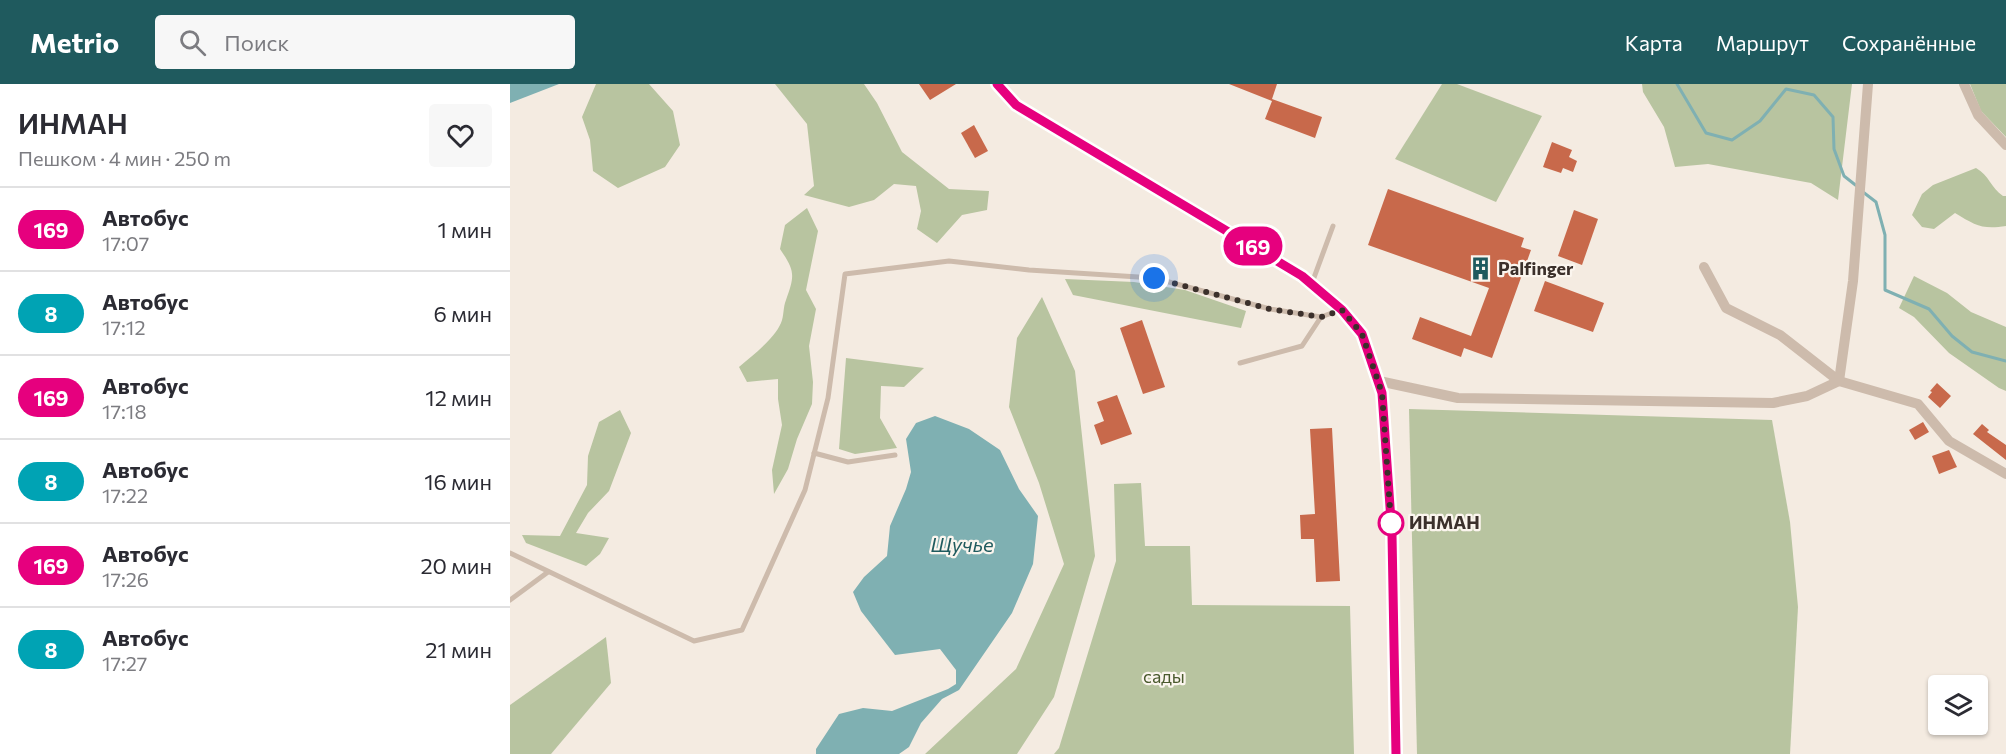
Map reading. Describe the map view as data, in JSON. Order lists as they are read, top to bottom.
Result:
{
  "water": ["Щучье"],
  "parks": ["сады"],
  "places": {
    "building": ["Palfinger"],
    "other": ["ИНМАН"]
  },
  "lines": ["bus line 169"],
  "page": {
    "header": "Metrio",
    "search": "Поиск",
    "nav": ["Карта", "Маршрут", "Сохранённые"],
    "heading": ["ИНМАН", "Пешком · 4 мин · 250 m"],
    "on_map": "169",
    "list": [
      {
        "mark": "169",
        "name": "Автобус",
        "note": "17:07",
        "value": "1 мин"
      },
      {
        "mark": "8",
        "name": "Автобус",
        "note": "17:12",
        "value": "6 мин"
      },
      {
        "mark": "169",
        "name": "Автобус",
        "note": "17:18",
        "value": "12 мин"
      },
      {
        "mark": "8",
        "name": "Автобус",
        "note": "17:22",
        "value": "16 мин"
      },
      {
        "mark": "169",
        "name": "Автобус",
        "note": "17:26",
        "value": "20 мин"
      },
      {
        "mark": "8",
        "name": "Автобус",
        "note": "17:27",
        "value": "21 мин"
      }
    ]
  }
}
